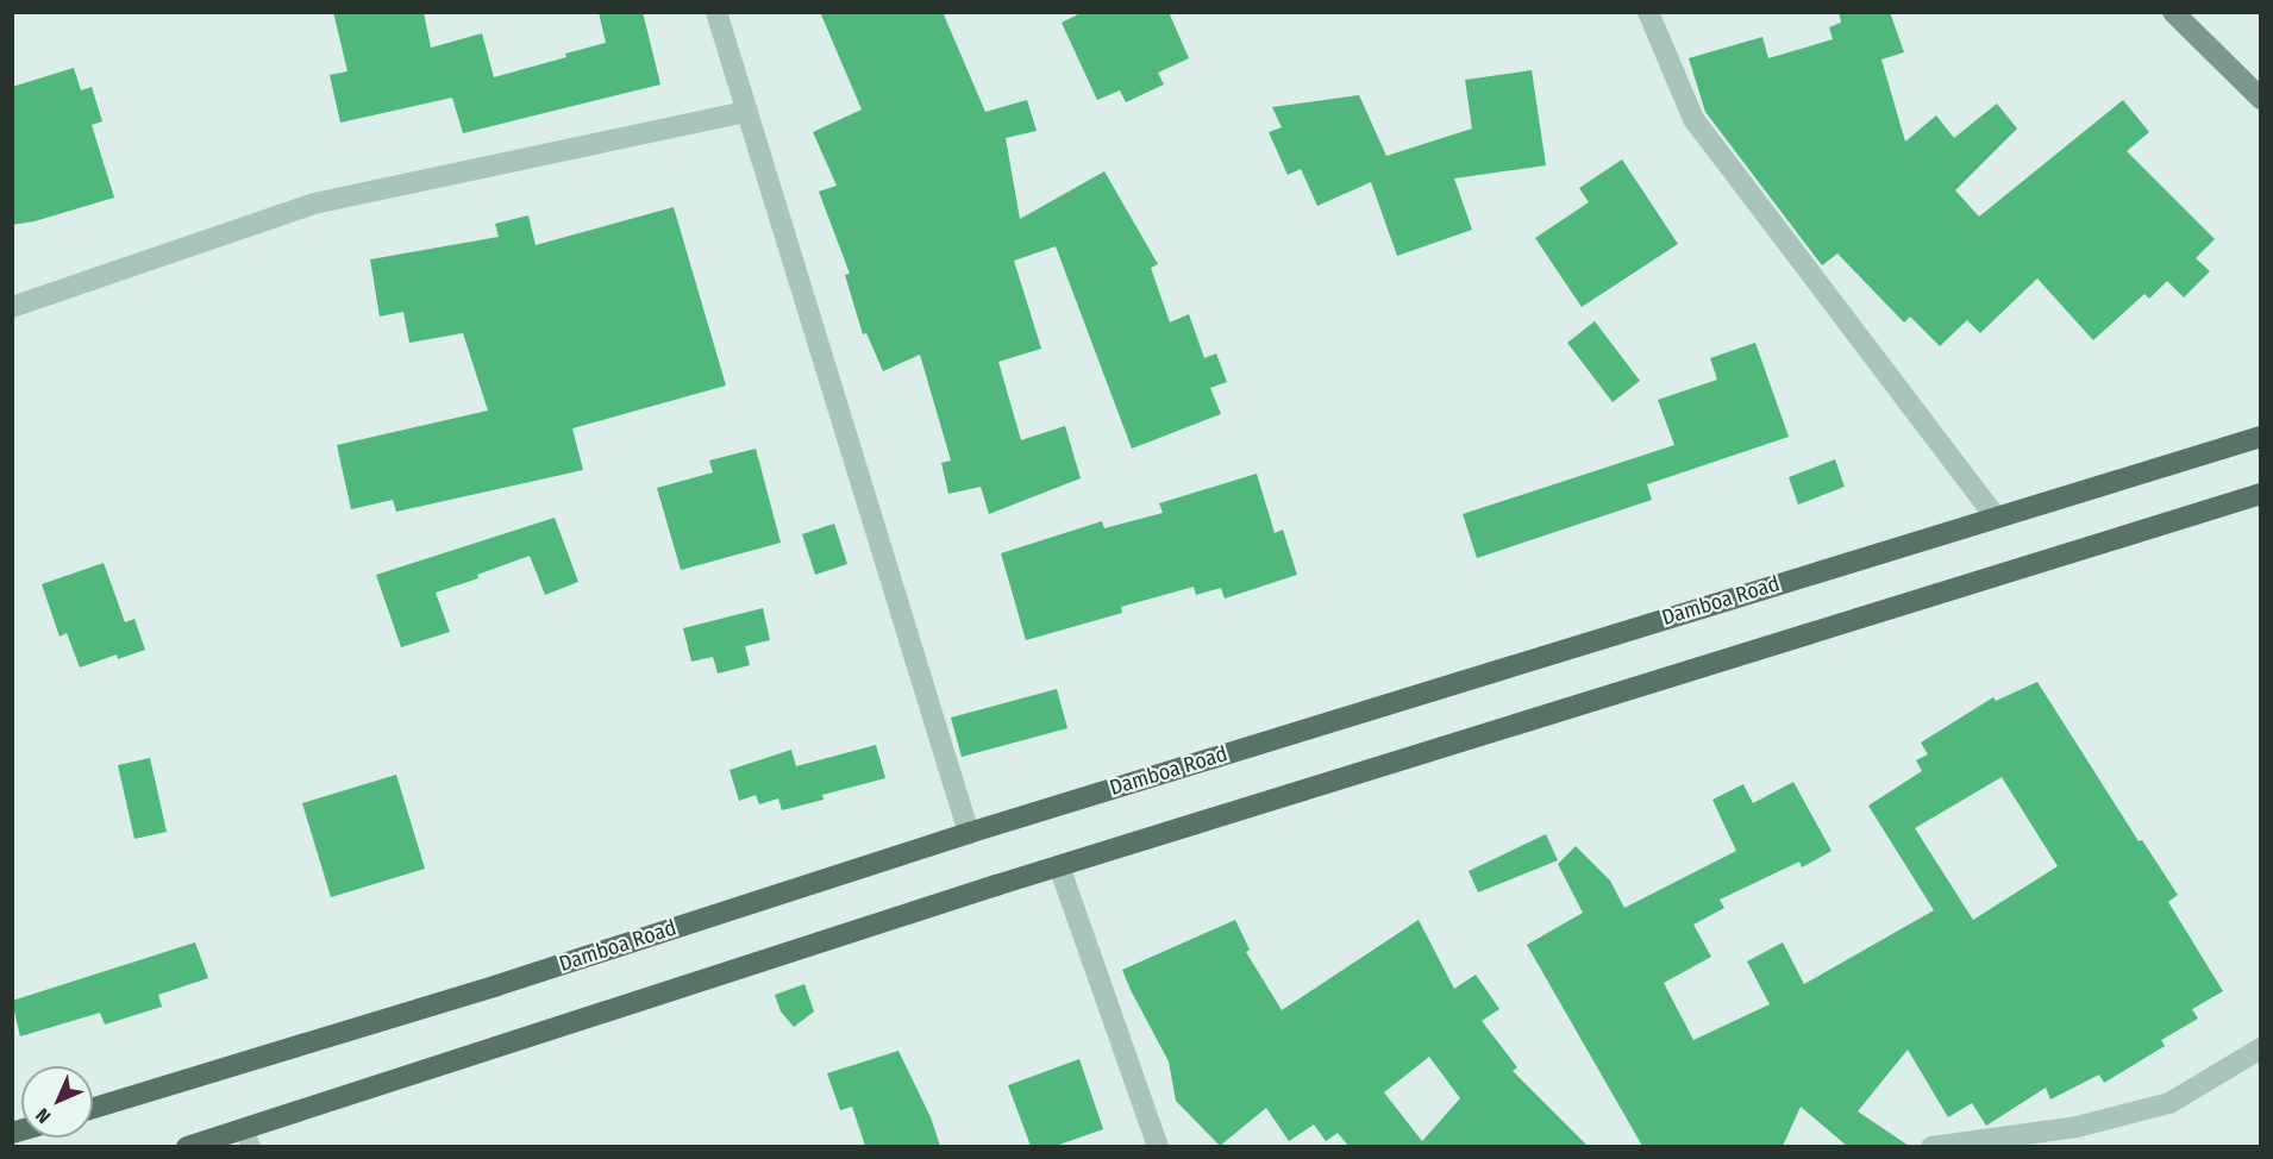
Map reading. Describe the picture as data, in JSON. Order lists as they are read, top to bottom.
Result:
{
  "streets": {
    "main road": ["Damboa Road"]
  },
  "north": "bottom left"
}
